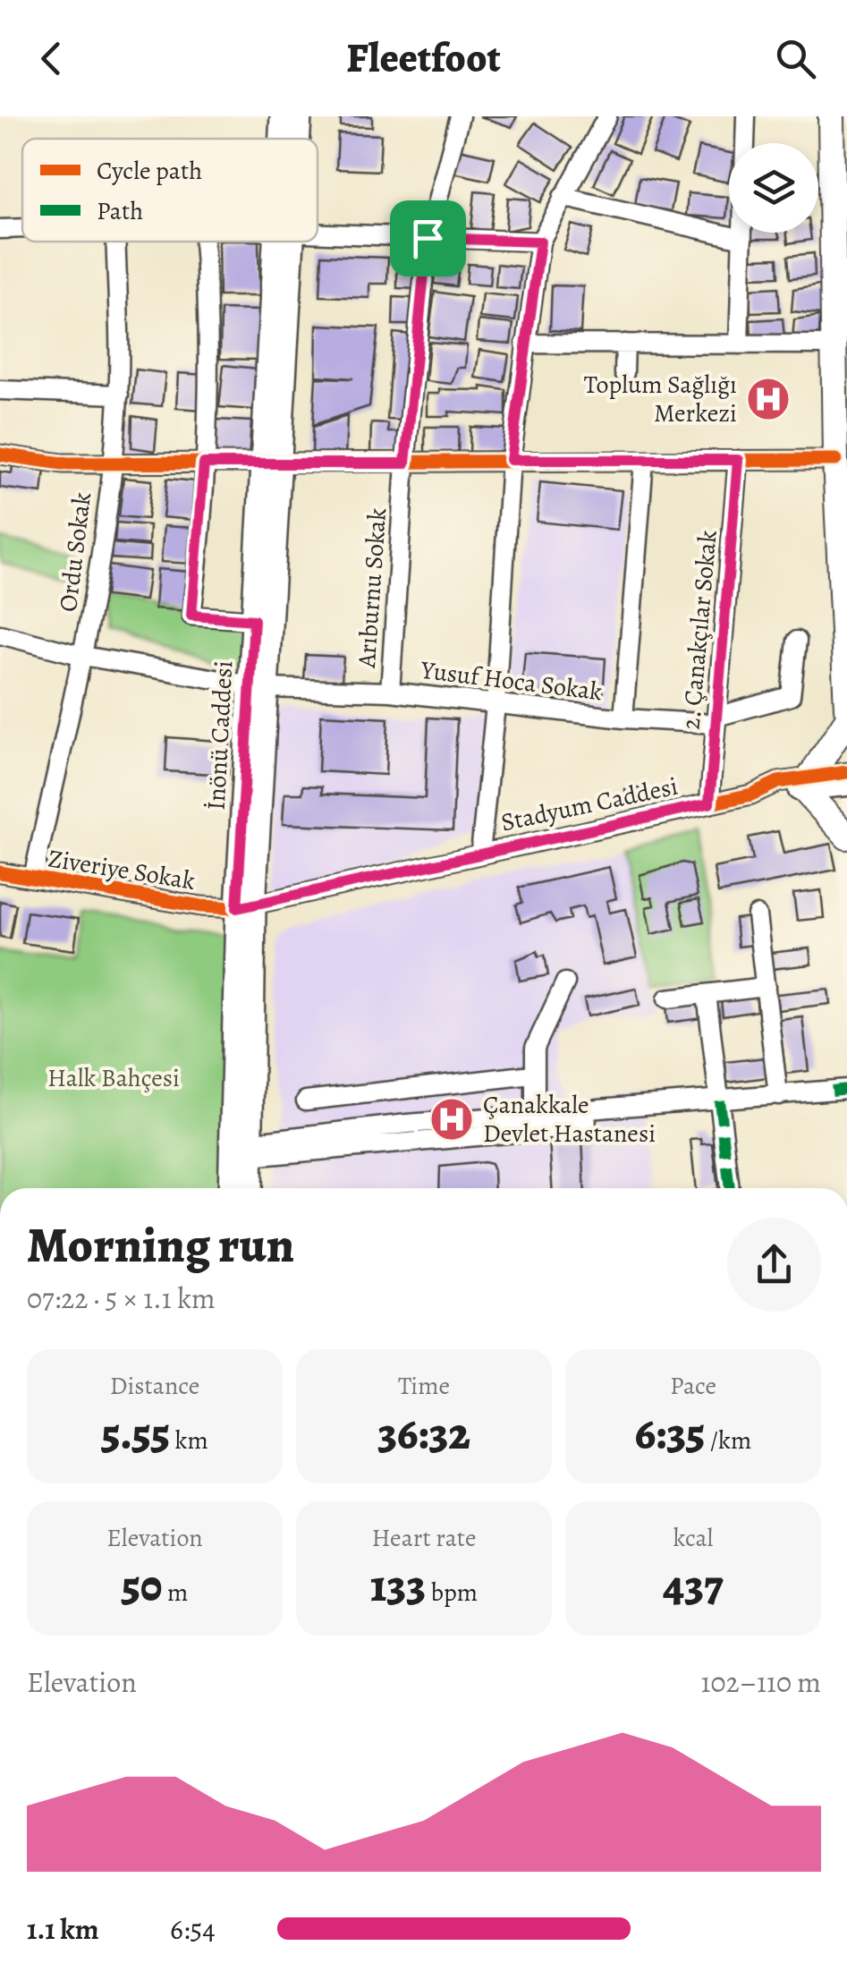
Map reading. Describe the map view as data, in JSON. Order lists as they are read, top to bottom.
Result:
{
  "streets": {
    "main road": ["İnönü Caddesi"],
    "street": [
      "Ordu Sokak",
      "Arıburnu Sokak",
      "2. Çanakçılar Sokak",
      "Yusuf Hoca Sokak",
      "Stadyum Caddesi",
      "Ziveriye Sokak"
    ]
  },
  "crossings": [
    ["Ordu Sokak", "Yusuf Hoca Sokak"],
    ["Ordu Sokak", "Ziveriye Sokak"],
    ["Arıburnu Sokak", "Yusuf Hoca Sokak"],
    ["2. Çanakçılar Sokak", "Yusuf Hoca Sokak"],
    ["2. Çanakçılar Sokak", "Stadyum Caddesi"],
    ["Yusuf Hoca Sokak", "İnönü Caddesi"],
    ["İnönü Caddesi", "Stadyum Caddesi"],
    ["İnönü Caddesi", "Ziveriye Sokak"],
    ["Stadyum Caddesi", "Ziveriye Sokak"]
  ],
  "parks": ["Halk Bahçesi"],
  "places": {
    "hospital": ["Toplum Sağlığı Merkezi", "Çanakkale Devlet Hastanesi"]
  },
  "legend": ["Cycle path", "Path"],
  "page": {
    "header": "Fleetfoot",
    "heading": ["Morning run", "07:22 · 5 × 1.1 km"],
    "stats": [
      ["Distance", "5.55 km"],
      ["Time", "36:32"],
      ["Pace", "6:35 /km"],
      ["Elevation", "50 m"],
      ["Heart rate", "133 bpm"],
      ["kcal", "437"]
    ],
    "chart": ["Elevation", "102–110 m"],
    "list": [
      {
        "name": "1.1 km",
        "note": "6:54"
      }
    ]
  }
}
